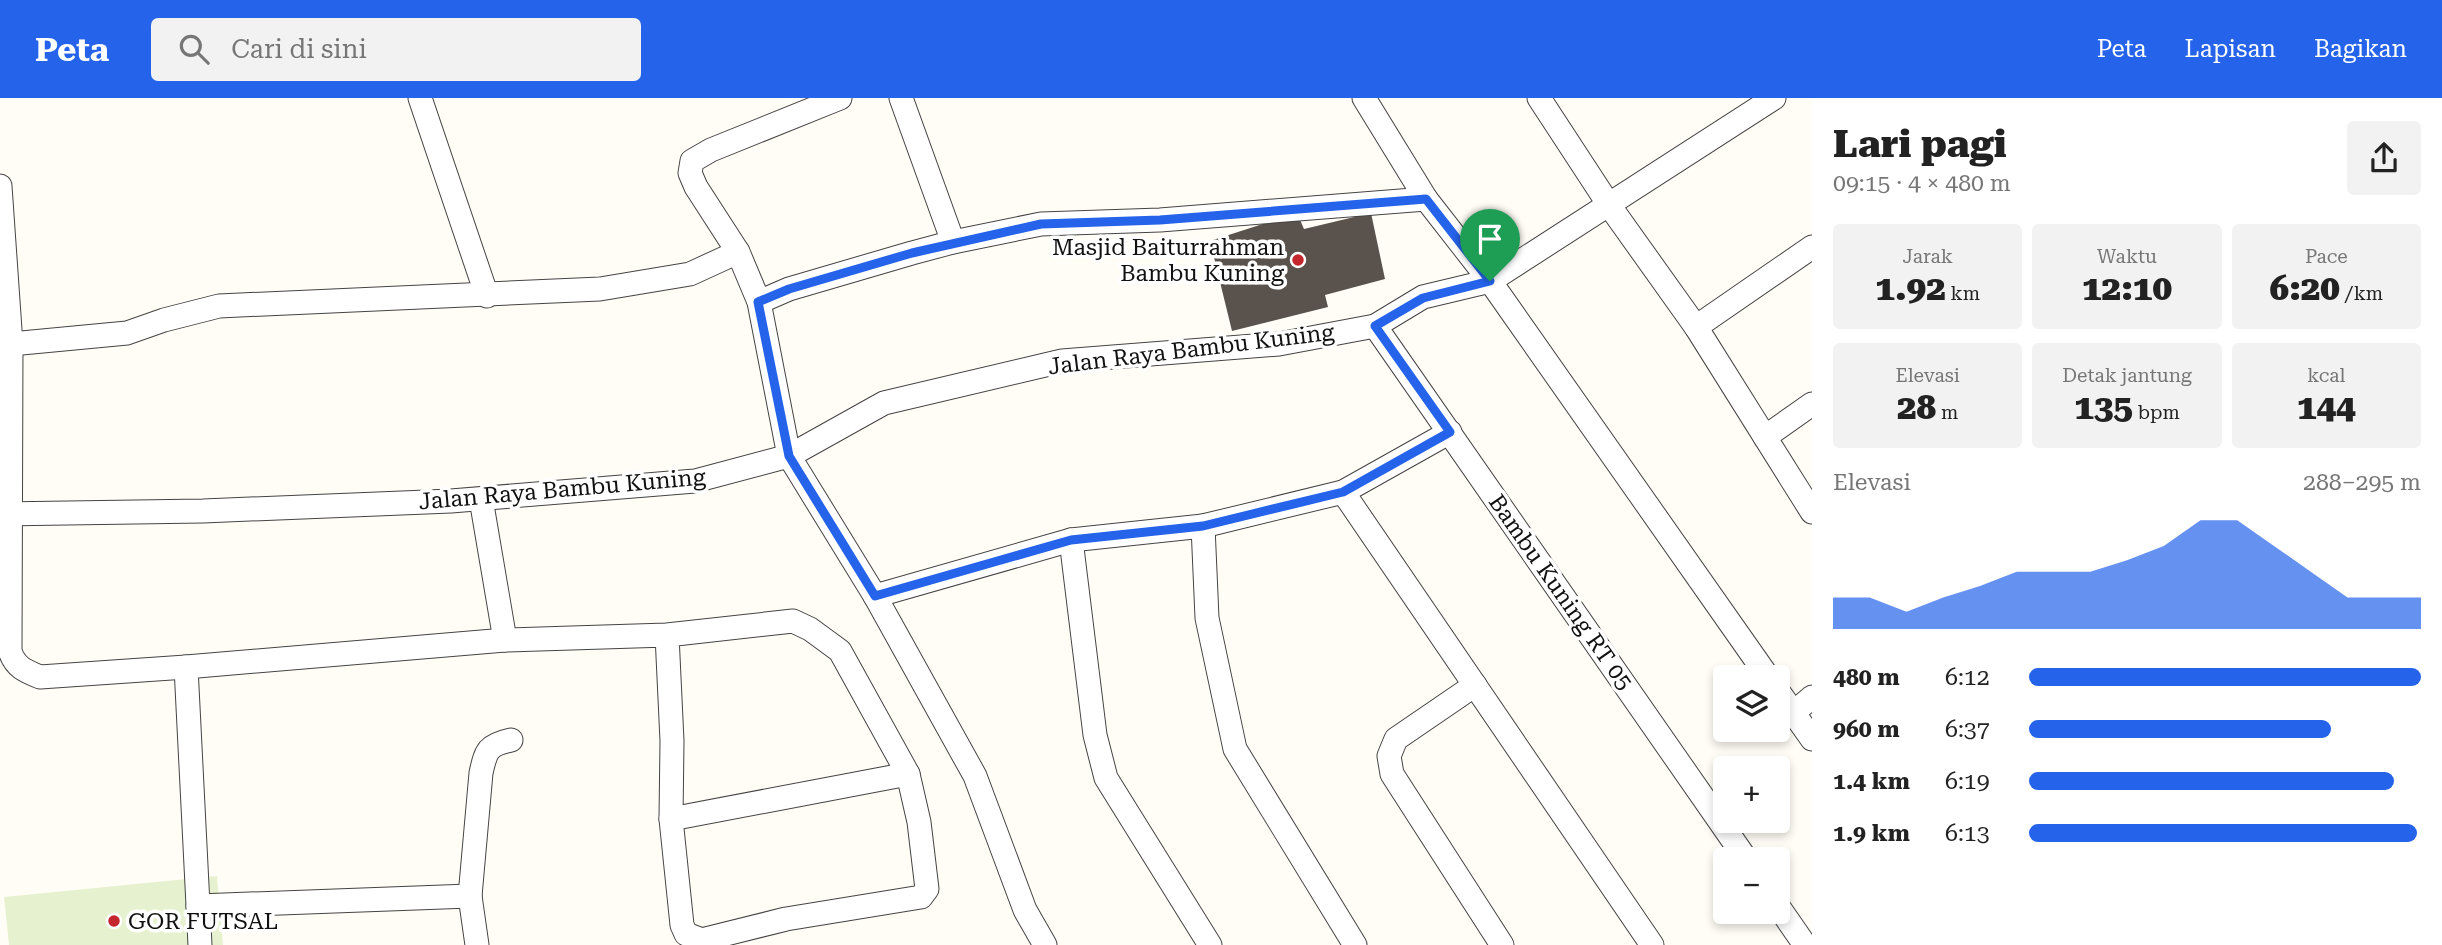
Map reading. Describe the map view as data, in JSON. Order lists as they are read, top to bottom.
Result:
{
  "streets": {
    "street": ["Jalan Raya Bambu Kuning", "Bambu Kuning RT 05"]
  },
  "crossings": [
    ["Jalan Raya Bambu Kuning", "Bambu Kuning RT 05"]
  ],
  "places": ["Masjid Baiturrahman Bambu Kuning", "GOR FUTSAL"],
  "page": {
    "header": "Peta",
    "search": "Cari di sini",
    "nav": ["Peta", "Lapisan", "Bagikan"],
    "heading": ["Lari pagi", "09:15 · 4 × 480 m"],
    "stats": [
      ["Jarak", "1.92 km"],
      ["Waktu", "12:10"],
      ["Pace", "6:20 /km"],
      ["Elevasi", "28 m"],
      ["Detak jantung", "135 bpm"],
      ["kcal", "144"]
    ],
    "chart": ["Elevasi", "288–295 m"],
    "list": [
      {
        "name": "480 m",
        "note": "6:12"
      },
      {
        "name": "960 m",
        "note": "6:37"
      },
      {
        "name": "1.4 km",
        "note": "6:19"
      },
      {
        "name": "1.9 km",
        "note": "6:13"
      }
    ],
    "map_buttons": ["+", "−"]
  }
}
